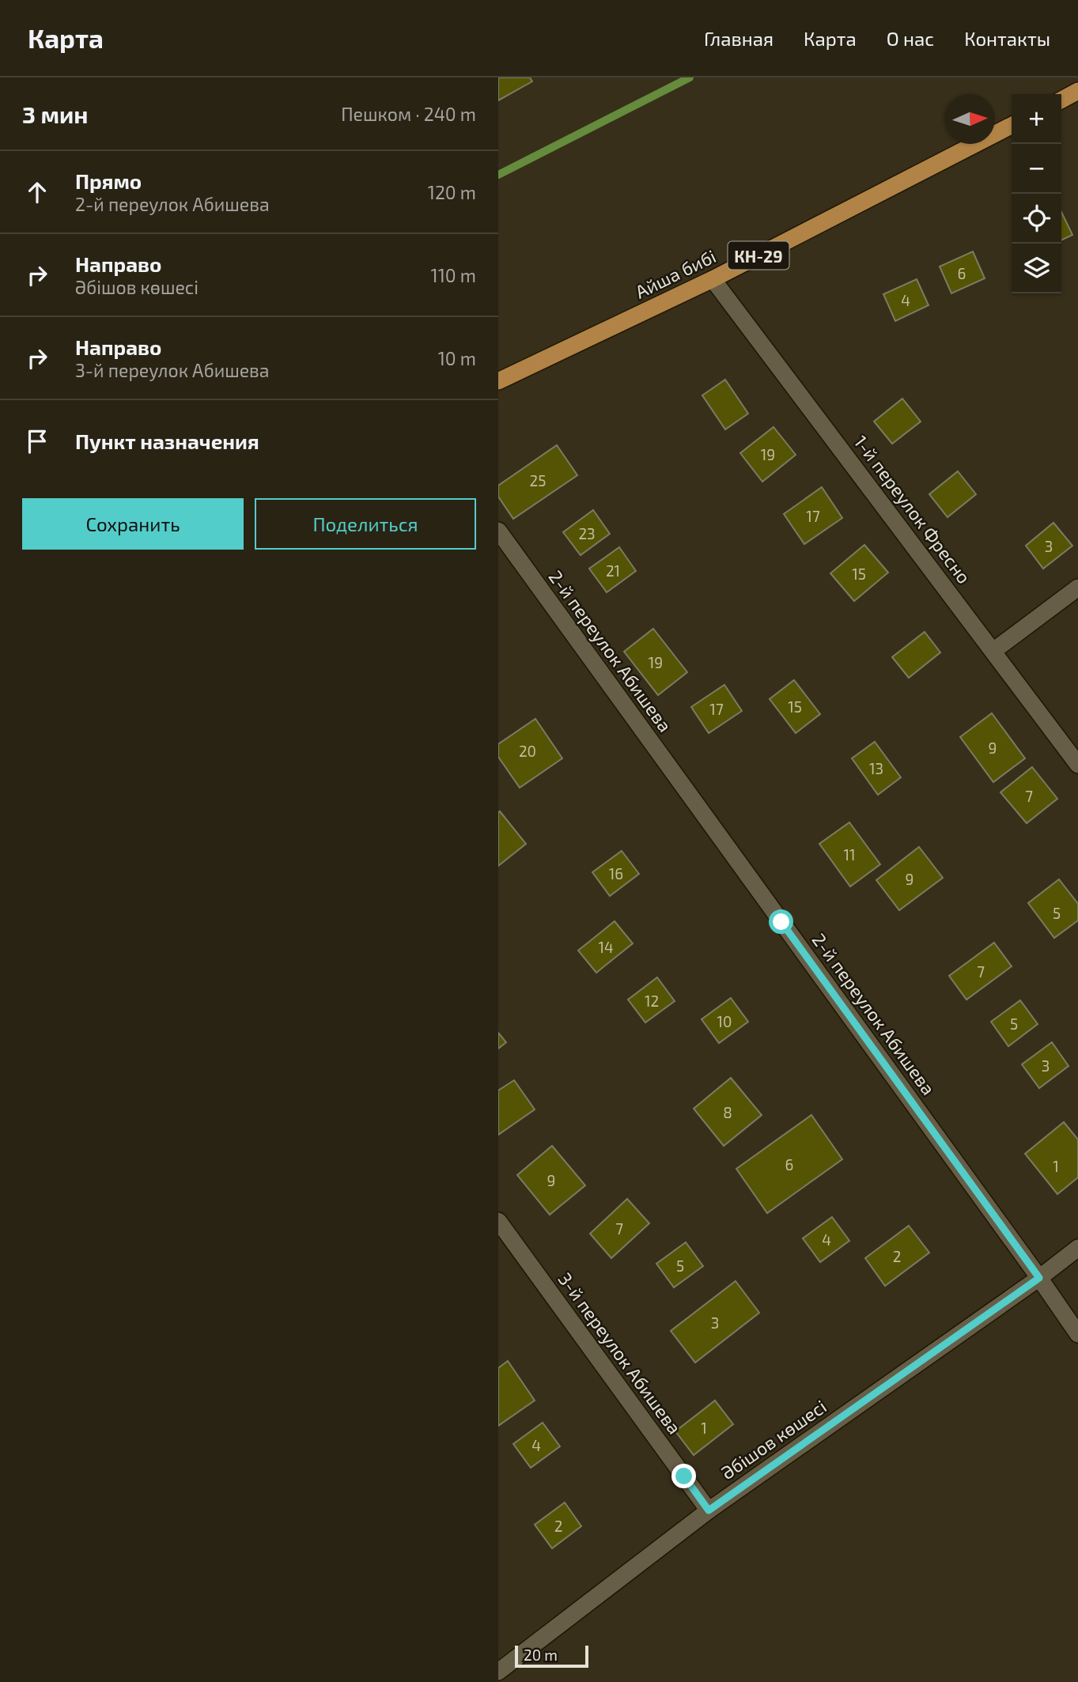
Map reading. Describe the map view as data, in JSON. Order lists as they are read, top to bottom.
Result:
{
  "streets": {
    "main road": ["КН-29", "Айша бибі"],
    "street": [
      "1-й переулок Фресно",
      "2-й переулок Абишева",
      "3-й переулок Абишева",
      "Әбішов көшесі"
    ]
  },
  "crossings": [
    ["Айша бибі", "1-й переулок Фресно"],
    ["2-й переулок Абишева", "Әбішов көшесі"],
    ["3-й переулок Абишева", "Әбішов көшесі"]
  ],
  "house_numbers": [
    "6",
    "4",
    "19",
    "25",
    "17",
    "23",
    "3",
    "21",
    "15",
    "19",
    "15",
    "17",
    "9",
    "20",
    "13",
    "7",
    "11",
    "16",
    "9",
    "5",
    "14",
    "7",
    "12",
    "10",
    "5",
    "3",
    "8",
    "6",
    "1",
    "9",
    "7",
    "4",
    "2",
    "5",
    "3",
    "1",
    "4",
    "2"
  ],
  "scale_bar": "20 m",
  "north": "right",
  "page": {
    "header": "Карта",
    "nav": [
      "Главная",
      "Карта",
      "О нас",
      "Контакты"
    ],
    "heading": ["3 мин", "Пешком · 240 m"],
    "map_buttons": ["+", "−"],
    "list": [
      ["Прямо", "2-й переулок Абишева", "120 m"],
      ["Направо", "Әбішов көшесі", "110 m"],
      ["Направо", "3-й переулок Абишева", "10 m"],
      "Пункт назначения"
    ],
    "buttons": ["Сохранить", "Поделиться"],
    "scale": "20 m"
  }
}
